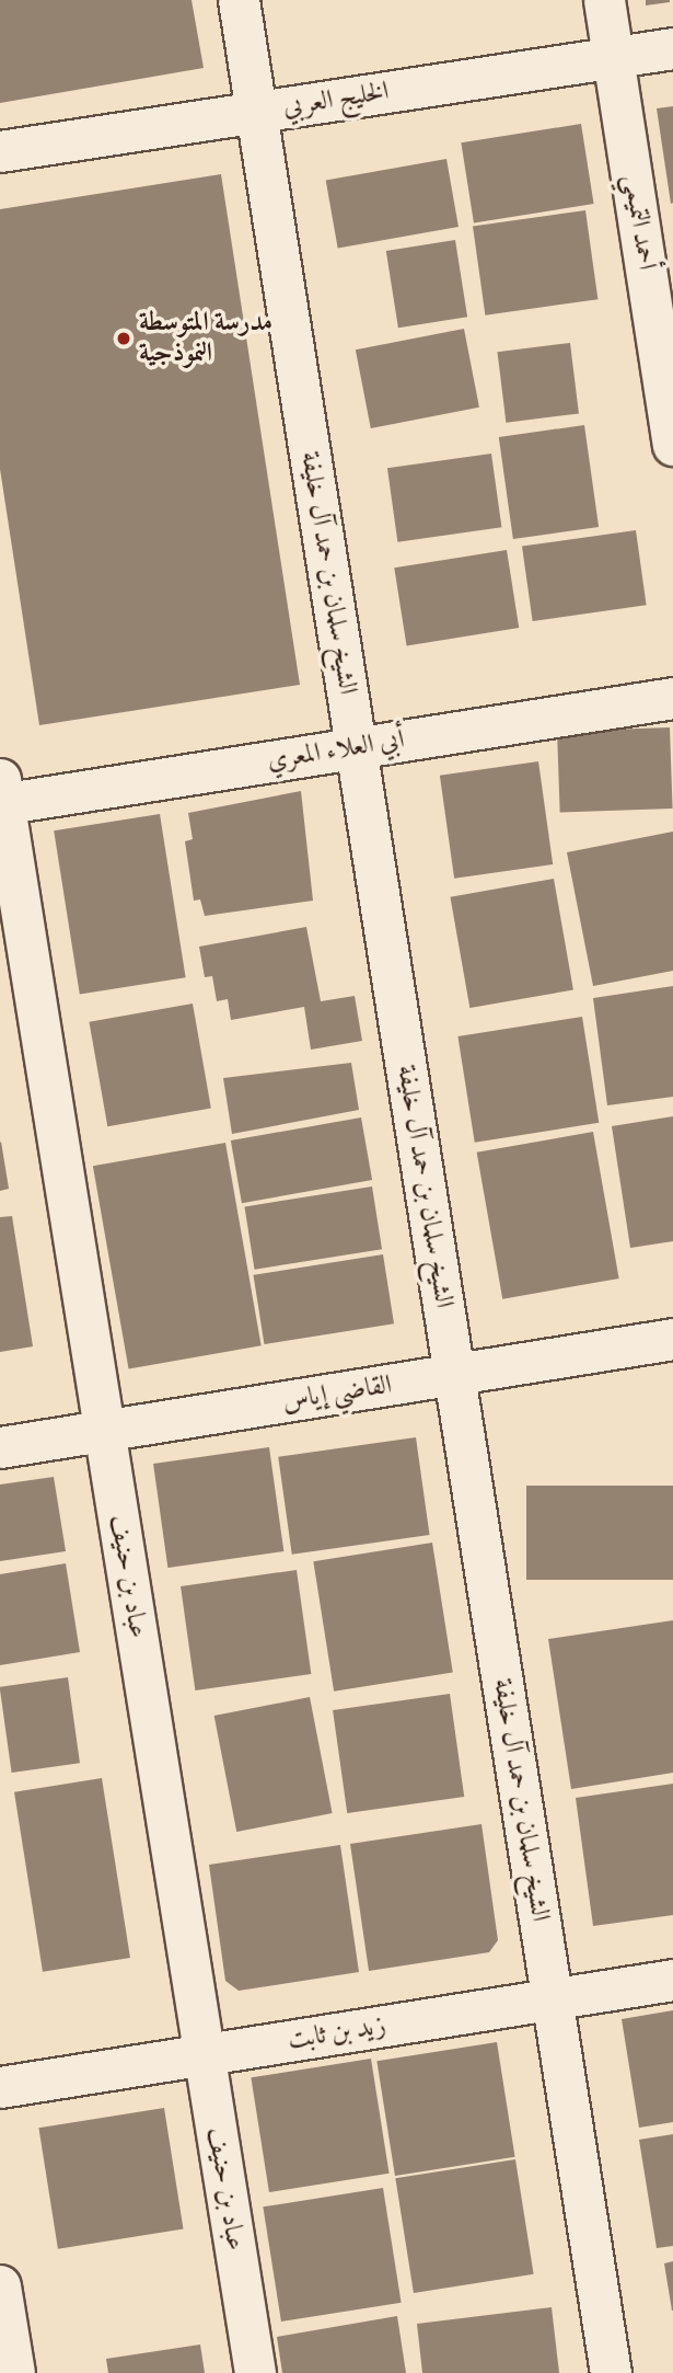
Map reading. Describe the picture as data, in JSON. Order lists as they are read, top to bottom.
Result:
{
  "streets": {
    "street": [
      "الخليج العربي",
      "أحمد التميمي",
      "الشيخ سلمان بن حمد آل خليفة",
      "أبي العلاء المعري",
      "القاضي إياس",
      "عباد بن حنيف",
      "زيد بن ثابت"
    ]
  },
  "crossings": [
    ["الخليج العربي", "أحمد التميمي"],
    ["الخليج العربي", "الشيخ سلمان بن حمد آل خليفة"],
    ["الشيخ سلمان بن حمد آل خليفة", "أبي العلاء المعري"],
    ["الشيخ سلمان بن حمد آل خليفة", "القاضي إياس"],
    ["الشيخ سلمان بن حمد آل خليفة", "زيد بن ثابت"],
    ["أبي العلاء المعري", "عباد بن حنيف"],
    ["القاضي إياس", "عباد بن حنيف"],
    ["عباد بن حنيف", "زيد بن ثابت"]
  ],
  "places": ["مدرسة المتوسطة النموذجية"]
}
